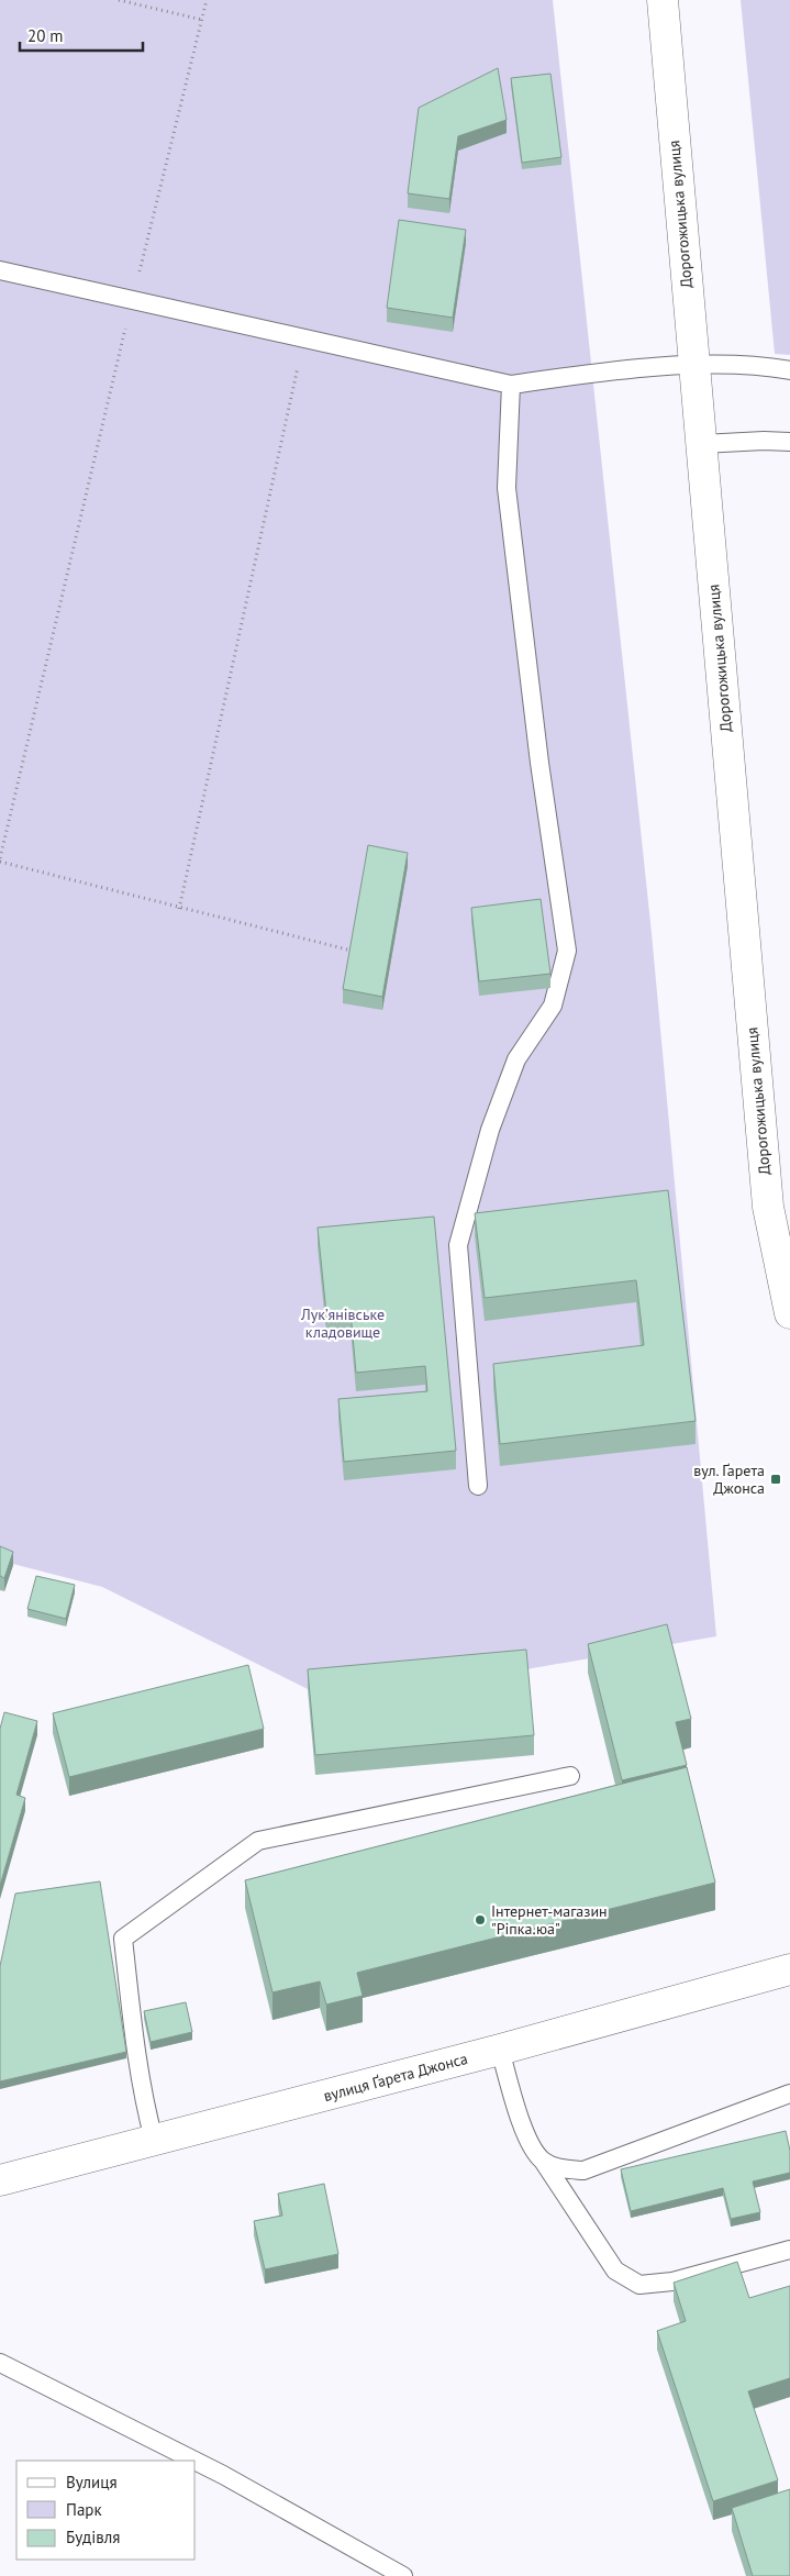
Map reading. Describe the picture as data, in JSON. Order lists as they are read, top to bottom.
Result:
{
  "streets": {
    "street": ["Дорогожицька вулиця", "вулиця Ґарета Джонса"]
  },
  "parks": ["Лукʼянівське кладовище"],
  "places": {
    "transit": ["вул. Ґарета Джонса"],
    "other": ["Інтернет-магазин \"Ріпка.юа\""]
  },
  "legend": ["Вулиця", "Парк", "Будівля"],
  "scale_bar": "20 m"
}
